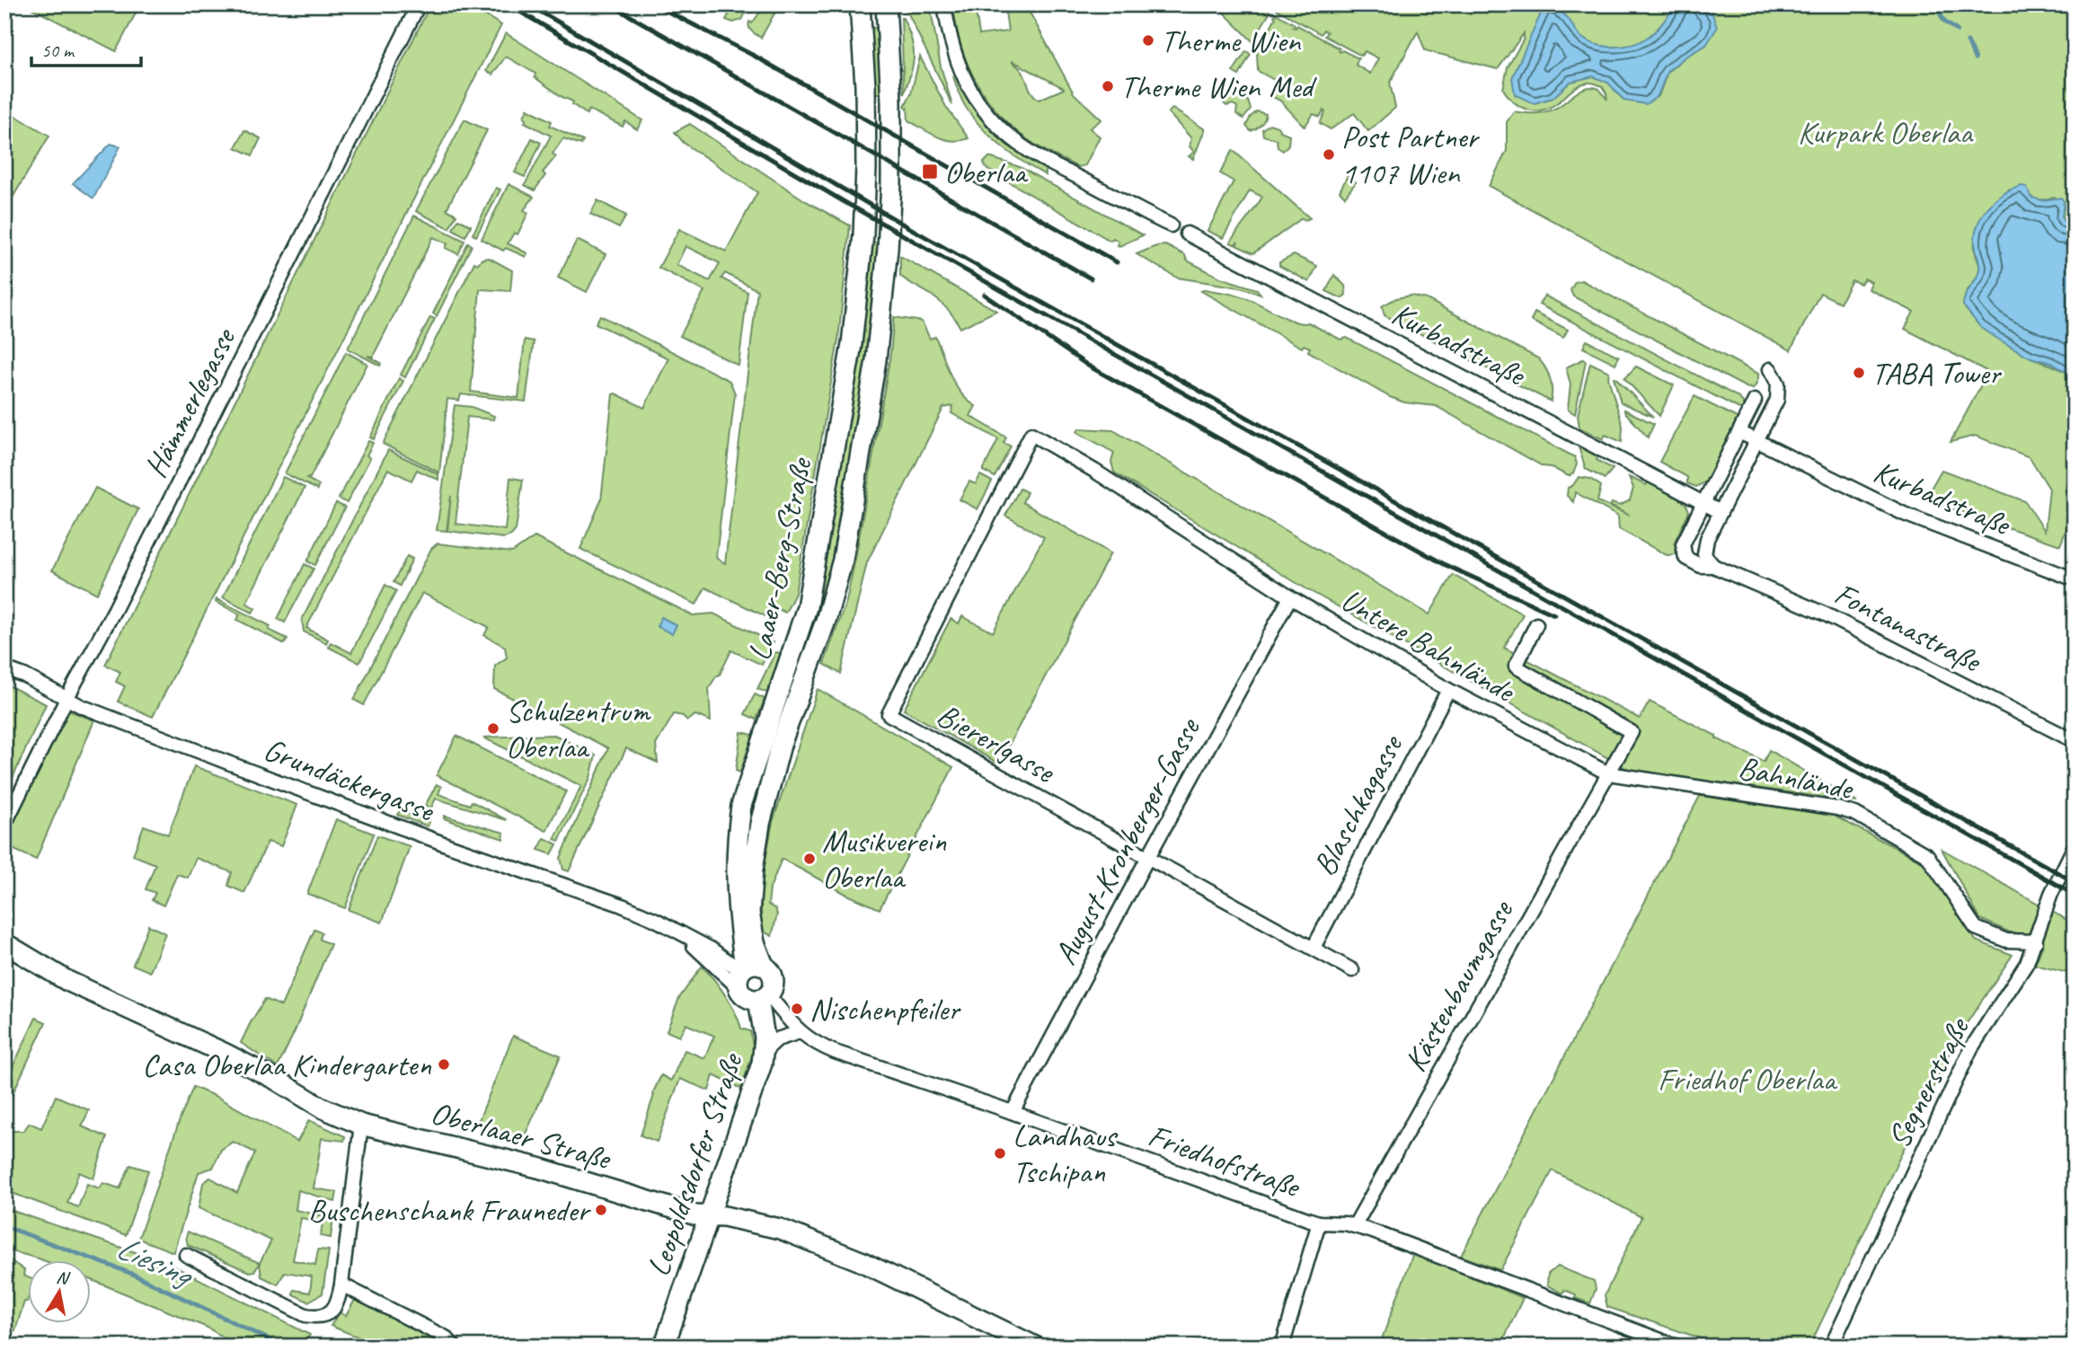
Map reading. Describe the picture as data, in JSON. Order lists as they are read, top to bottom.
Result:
{
  "streets": {
    "main road": ["Laaer-Berg-Straße", "Oberlaaer Straße", "Leopoldsdorfer Straße"],
    "street": [
      "Kurbadstraße",
      "Hämmerlegasse",
      "Fontanastraße",
      "Untere Bahnlände",
      "Biererlgasse",
      "Bahnlände",
      "Grundäckergasse",
      "Blaschkagasse",
      "August-Kronberger-Gasse",
      "Kästenbaumgasse",
      "Segnerstraße",
      "Friedhofstraße"
    ]
  },
  "crossings": [
    ["Hämmerlegasse", "Grundäckergasse"],
    ["Laaer-Berg-Straße", "Grundäckergasse"],
    ["Laaer-Berg-Straße", "Friedhofstraße"],
    ["Laaer-Berg-Straße", "Leopoldsdorfer Straße"],
    ["Untere Bahnlände", "Biererlgasse"],
    ["Untere Bahnlände", "Bahnlände"],
    ["Untere Bahnlände", "Blaschkagasse"],
    ["Untere Bahnlände", "August-Kronberger-Gasse"],
    ["Untere Bahnlände", "Kästenbaumgasse"],
    ["Biererlgasse", "Blaschkagasse"],
    ["Biererlgasse", "August-Kronberger-Gasse"],
    ["Bahnlände", "Kästenbaumgasse"],
    ["Bahnlände", "Segnerstraße"],
    ["Grundäckergasse", "Friedhofstraße"],
    ["Grundäckergasse", "Leopoldsdorfer Straße"],
    ["August-Kronberger-Gasse", "Friedhofstraße"],
    ["Kästenbaumgasse", "Friedhofstraße"],
    ["Oberlaaer Straße", "Leopoldsdorfer Straße"],
    ["Friedhofstraße", "Leopoldsdorfer Straße"]
  ],
  "water": ["Liesing"],
  "parks": ["Kurpark Oberlaa", "Friedhof Oberlaa"],
  "places": {
    "other": [
      "Therme Wien",
      "Therme Wien Med",
      "Post Partner 1107 Wien",
      "TABA Tower",
      "Schulzentrum Oberlaa",
      "Musikverein Oberlaa",
      "Nischenpfeiler",
      "Casa Oberlaa Kindergarten",
      "Landhaus Tschipan",
      "Buschenschank Frauneder"
    ],
    "transit": ["Oberlaa"]
  },
  "scale_bar": "50 m",
  "north": "top"
}
